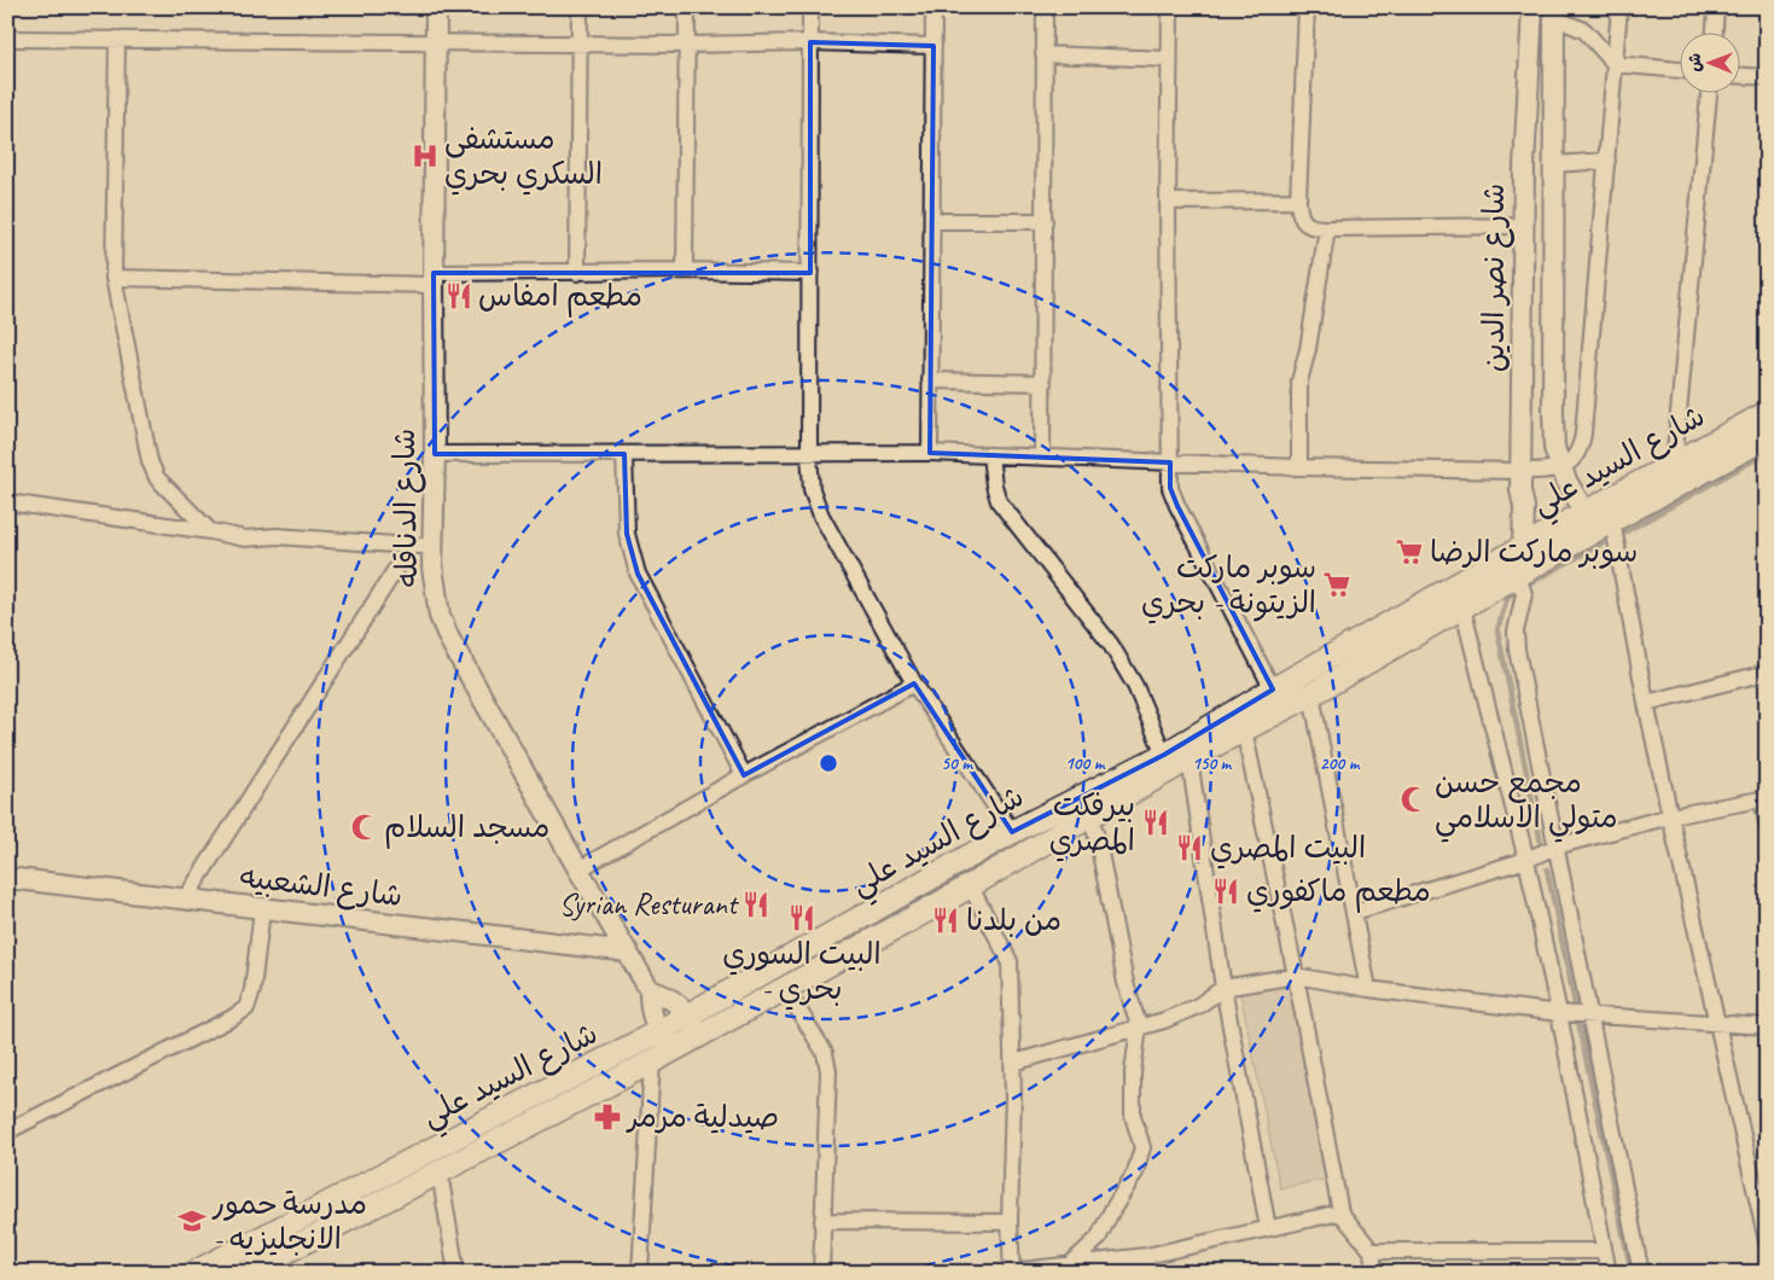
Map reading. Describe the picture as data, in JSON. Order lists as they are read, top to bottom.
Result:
{
  "streets": {
    "main road": ["شارع السيد علي"],
    "street": ["شارع نصر الدين", "شارع الدناقله", "شارع الشعبيه"]
  },
  "crossings": [
    ["شارع نصر الدين", "شارع السيد علي"],
    ["شارع السيد علي", "شارع الدناقله"],
    ["شارع الدناقله", "شارع الشعبيه"]
  ],
  "places": {
    "hospital": ["مستشفى السكري بحري"],
    "restaurant": [
      "مطعم امفاس",
      "بيرفكت المصري",
      "البيت المصري",
      "مطعم ماكفوري",
      "Syrian Resturant",
      "البيت السوري - بحري",
      "من بلدنا"
    ],
    "supermarket": ["سوبر ماركت الرضا", "سوبر ماركت الزيتونة - بحري"],
    "mosque": ["مجمع حسن متولي الاسلامي", "مسجد السلام"],
    "pharmacy": ["صيدلية مرمر"],
    "school or university": ["مدرسة حمور - الانجليزيه"]
  },
  "north": "left",
  "rings": [
    "50 m",
    "100 m",
    "150 m",
    "200 m"
  ]
}
